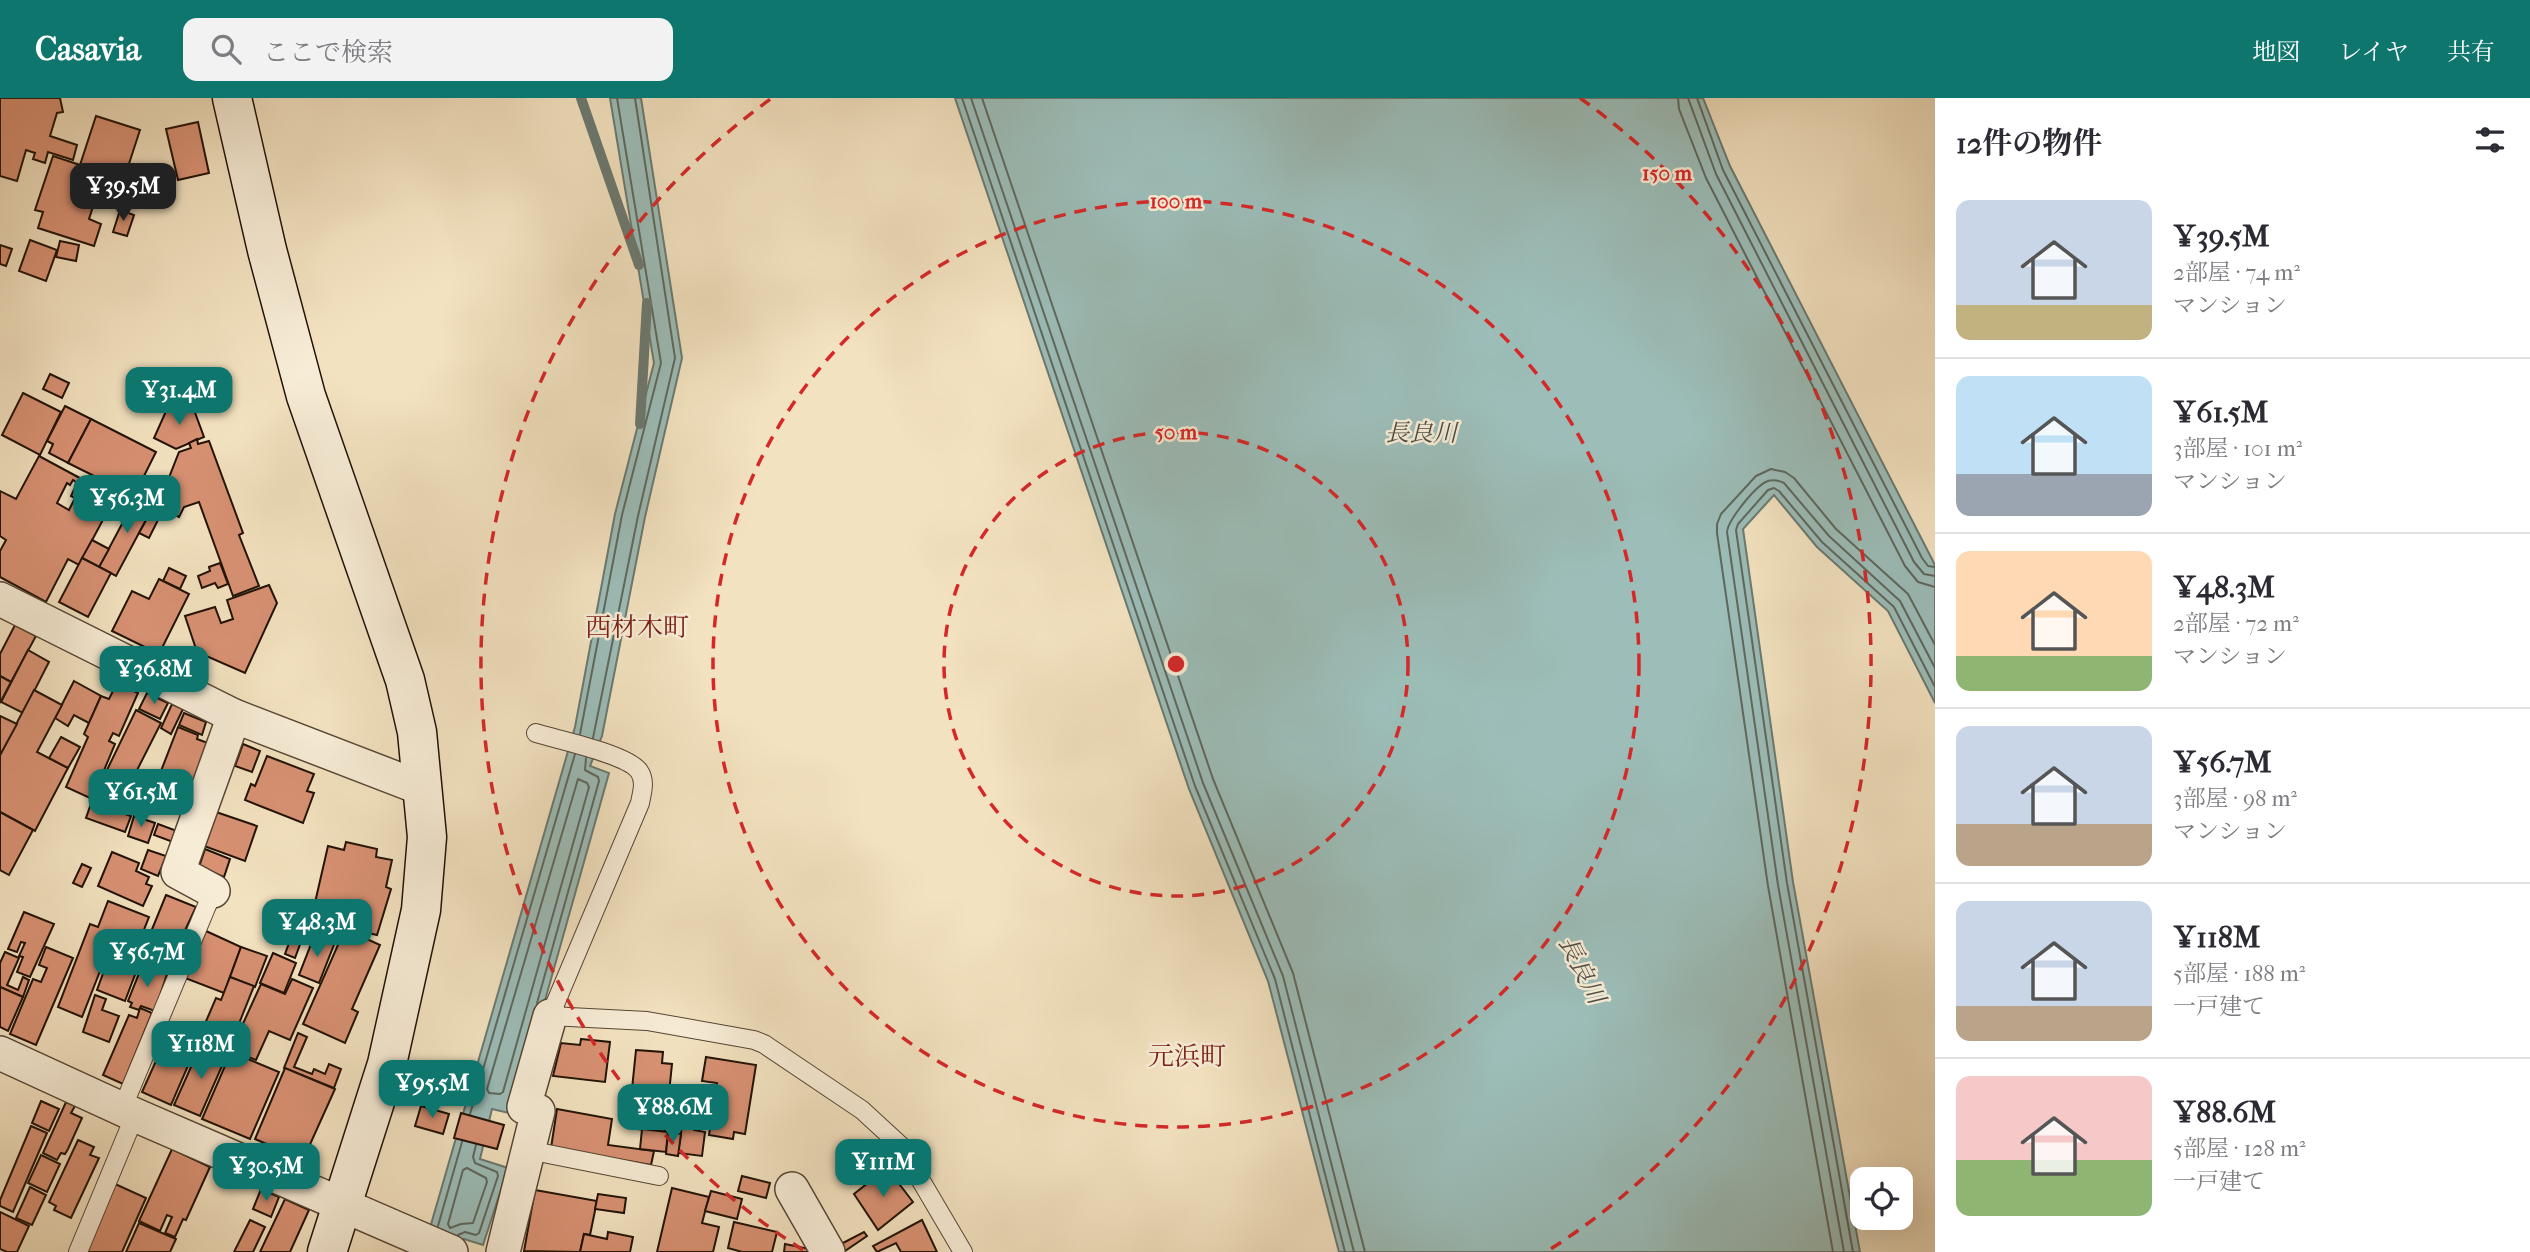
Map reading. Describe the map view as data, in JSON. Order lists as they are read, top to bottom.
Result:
{
  "districts": ["西材木町", "元浜町"],
  "water": ["長良川"],
  "page": {
    "header": "Casavia",
    "search": "ここで検索",
    "nav": ["地図", "レイヤ", "共有"],
    "heading": "12件の物件",
    "price": [
      "¥39.5M",
      "¥31.4M",
      "¥56.3M",
      "¥36.8M",
      "¥61.5M",
      "¥48.3M",
      "¥56.7M",
      "¥118M",
      "¥95.5M",
      "¥88.6M",
      "¥111M",
      "¥30.5M"
    ],
    "list": [
      {
        "name": "¥39.5M",
        "note": "2部屋 · 74 m² · マンション"
      },
      {
        "name": "¥61.5M",
        "note": "3部屋 · 101 m² · マンション"
      },
      {
        "name": "¥48.3M",
        "note": "2部屋 · 72 m² · マンション"
      },
      {
        "name": "¥56.7M",
        "note": "3部屋 · 98 m² · マンション"
      },
      {
        "name": "¥118M",
        "note": "5部屋 · 188 m² · 一戸建て"
      },
      {
        "name": "¥88.6M",
        "note": "5部屋 · 128 m² · 一戸建て"
      }
    ]
  },
  "rings": ["150 m", "100 m", "50 m"]
}
